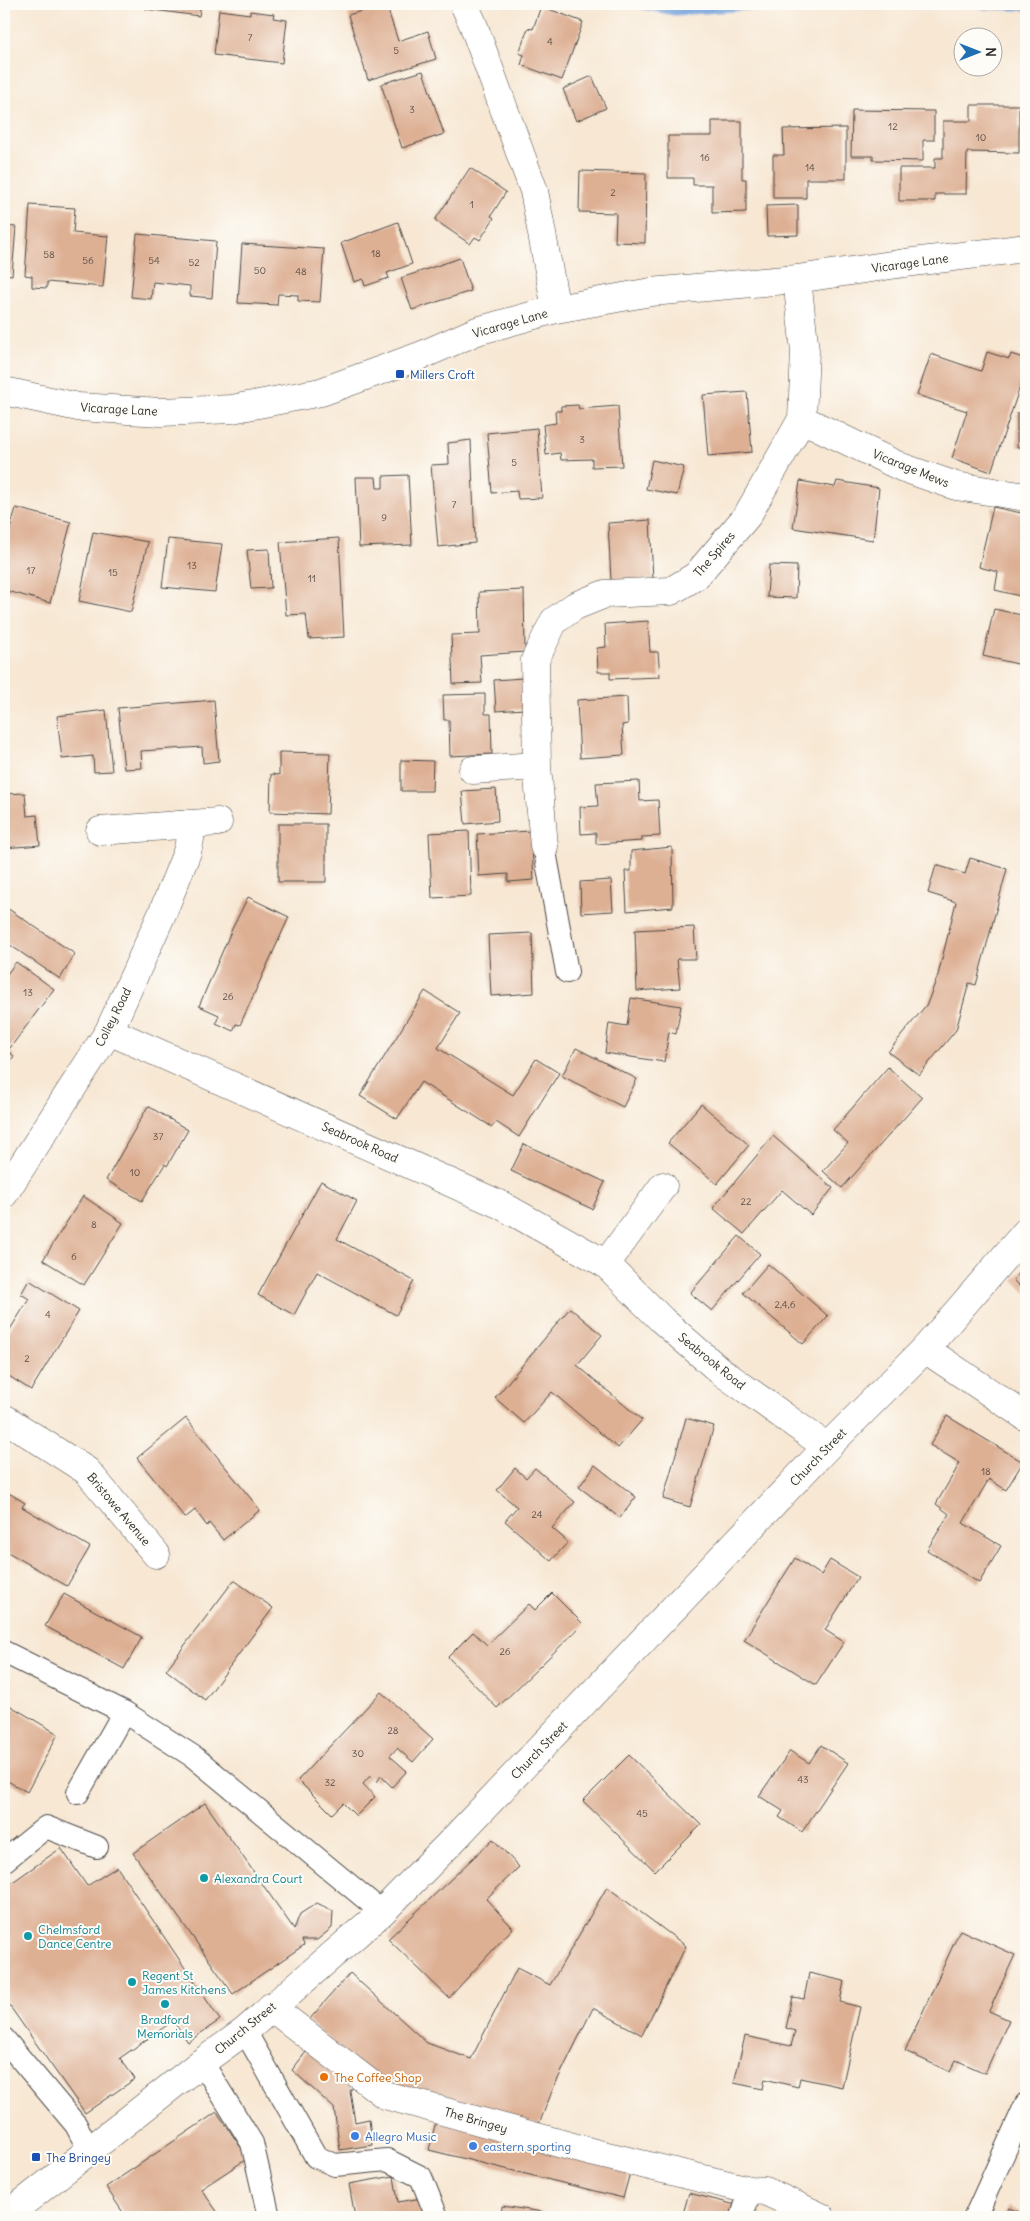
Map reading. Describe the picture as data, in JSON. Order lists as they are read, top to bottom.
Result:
{
  "streets": {
    "street": [
      "Vicarage Lane",
      "Vicarage Mews",
      "The Spires",
      "Colley Road",
      "Seabrook Road",
      "Church Street",
      "Bristowe Avenue",
      "The Bringey"
    ]
  },
  "crossings": [
    ["Vicarage Lane", "The Spires"],
    ["Vicarage Mews", "The Spires"],
    ["Colley Road", "Seabrook Road"],
    ["Seabrook Road", "Church Street"],
    ["Church Street", "The Bringey"]
  ],
  "places": {
    "transit": ["Millers Croft", "The Bringey"],
    "other": [
      "Alexandra Court",
      "Chelmsford Dance Centre",
      "Regent St James Kitchens",
      "Bradford Memorials",
      "The Coffee Shop",
      "Allegro Music",
      "eastern sporting"
    ]
  },
  "house_numbers": [
    "7",
    "4",
    "5",
    "3",
    "12",
    "10",
    "16",
    "14",
    "2",
    "1",
    "18",
    "58",
    "56",
    "54",
    "52",
    "50",
    "48",
    "3",
    "5",
    "7",
    "9",
    "13",
    "17",
    "15",
    "11",
    "13",
    "26",
    "37",
    "10",
    "22",
    "8",
    "6",
    "2,4,6",
    "4",
    "2",
    "18",
    "24",
    "26",
    "28",
    "30",
    "43",
    "32",
    "45"
  ],
  "north": "right"
}
